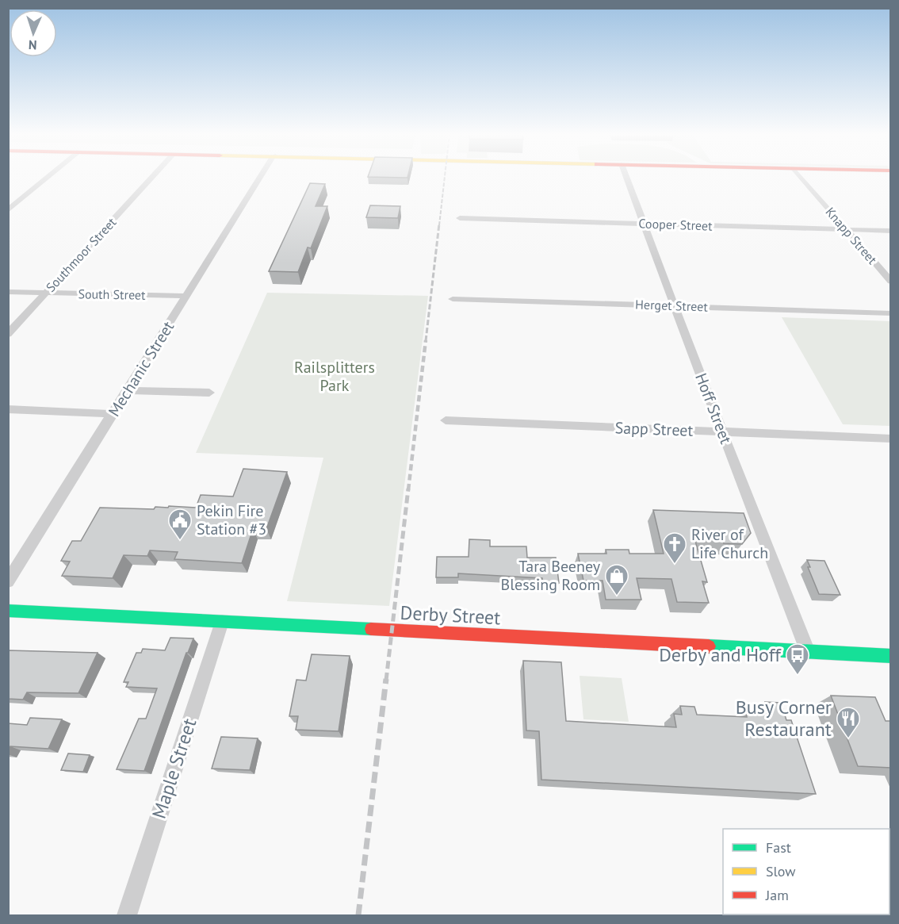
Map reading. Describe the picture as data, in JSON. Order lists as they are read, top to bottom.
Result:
{
  "streets": {
    "street": [
      "Cooper Street",
      "Knapp Street",
      "Southmoor Street",
      "South Street",
      "Herget Street",
      "Mechanic Street",
      "Hoff Street",
      "Sapp Street",
      "Derby Street",
      "Maple Street"
    ]
  },
  "crossings": [
    ["Cooper Street", "Knapp Street"],
    ["Cooper Street", "Hoff Street"],
    ["Southmoor Street", "South Street"],
    ["South Street", "Mechanic Street"],
    ["Herget Street", "Hoff Street"],
    ["Hoff Street", "Sapp Street"],
    ["Hoff Street", "Derby Street"],
    ["Derby Street", "Maple Street"]
  ],
  "parks": ["Railsplitters Park"],
  "places": {
    "public building": ["Pekin Fire Station #3"],
    "church": ["River of Life Church"],
    "shop": ["Tara Beeney Blessing Room"],
    "bus stop": ["Derby and Hoff"],
    "restaurant": ["Busy Corner Restaurant"]
  },
  "legend": ["Fast", "Slow", "Jam"],
  "north": "bottom"
}
